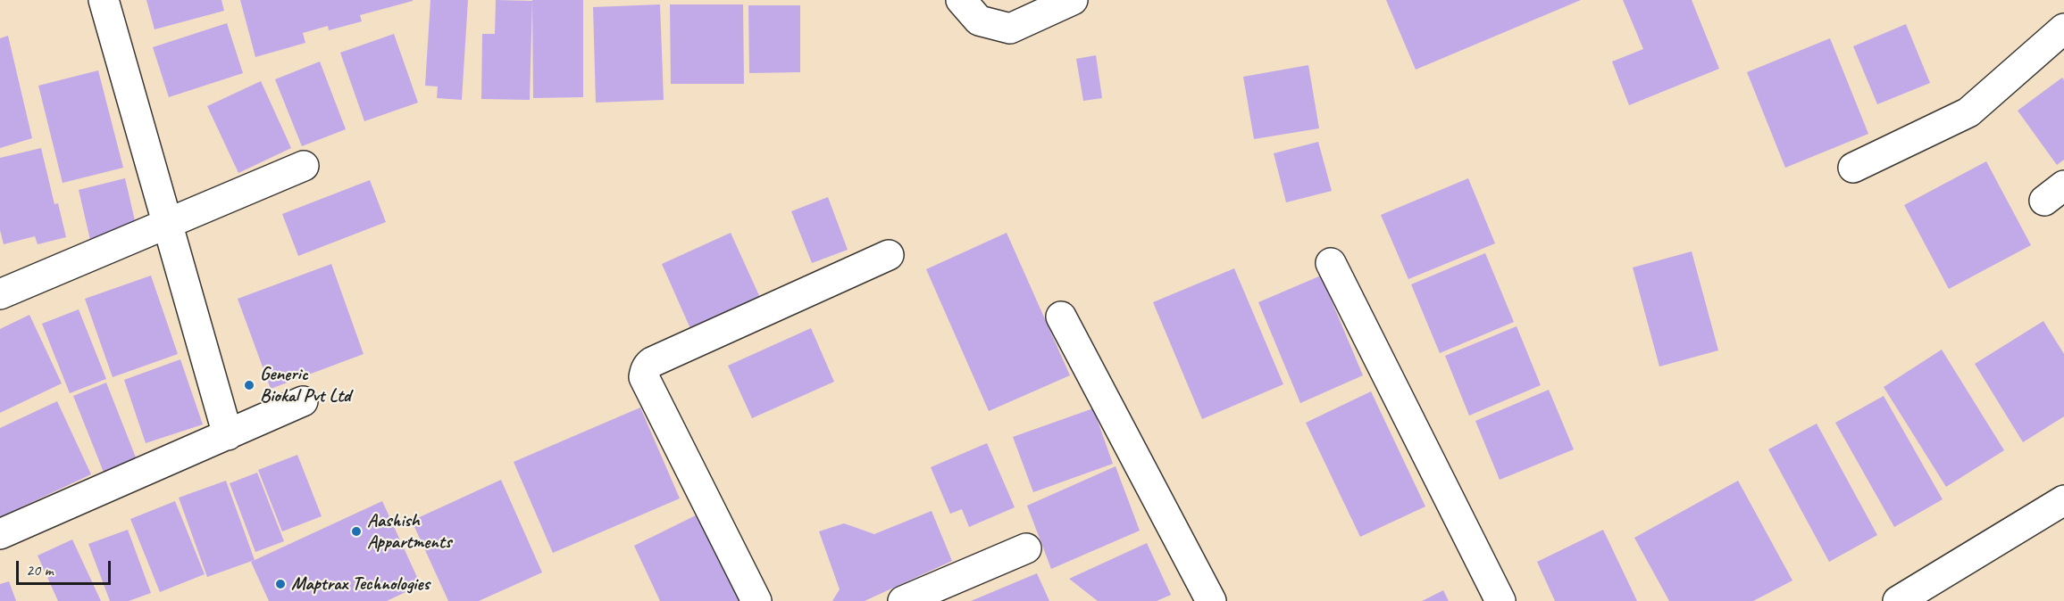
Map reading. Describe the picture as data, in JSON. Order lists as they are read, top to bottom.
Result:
{
  "places": ["Generic Biokal Pvt Ltd", "Aashish Appartments", "Maptrax Technologies"],
  "scale_bar": "20 m"
}
